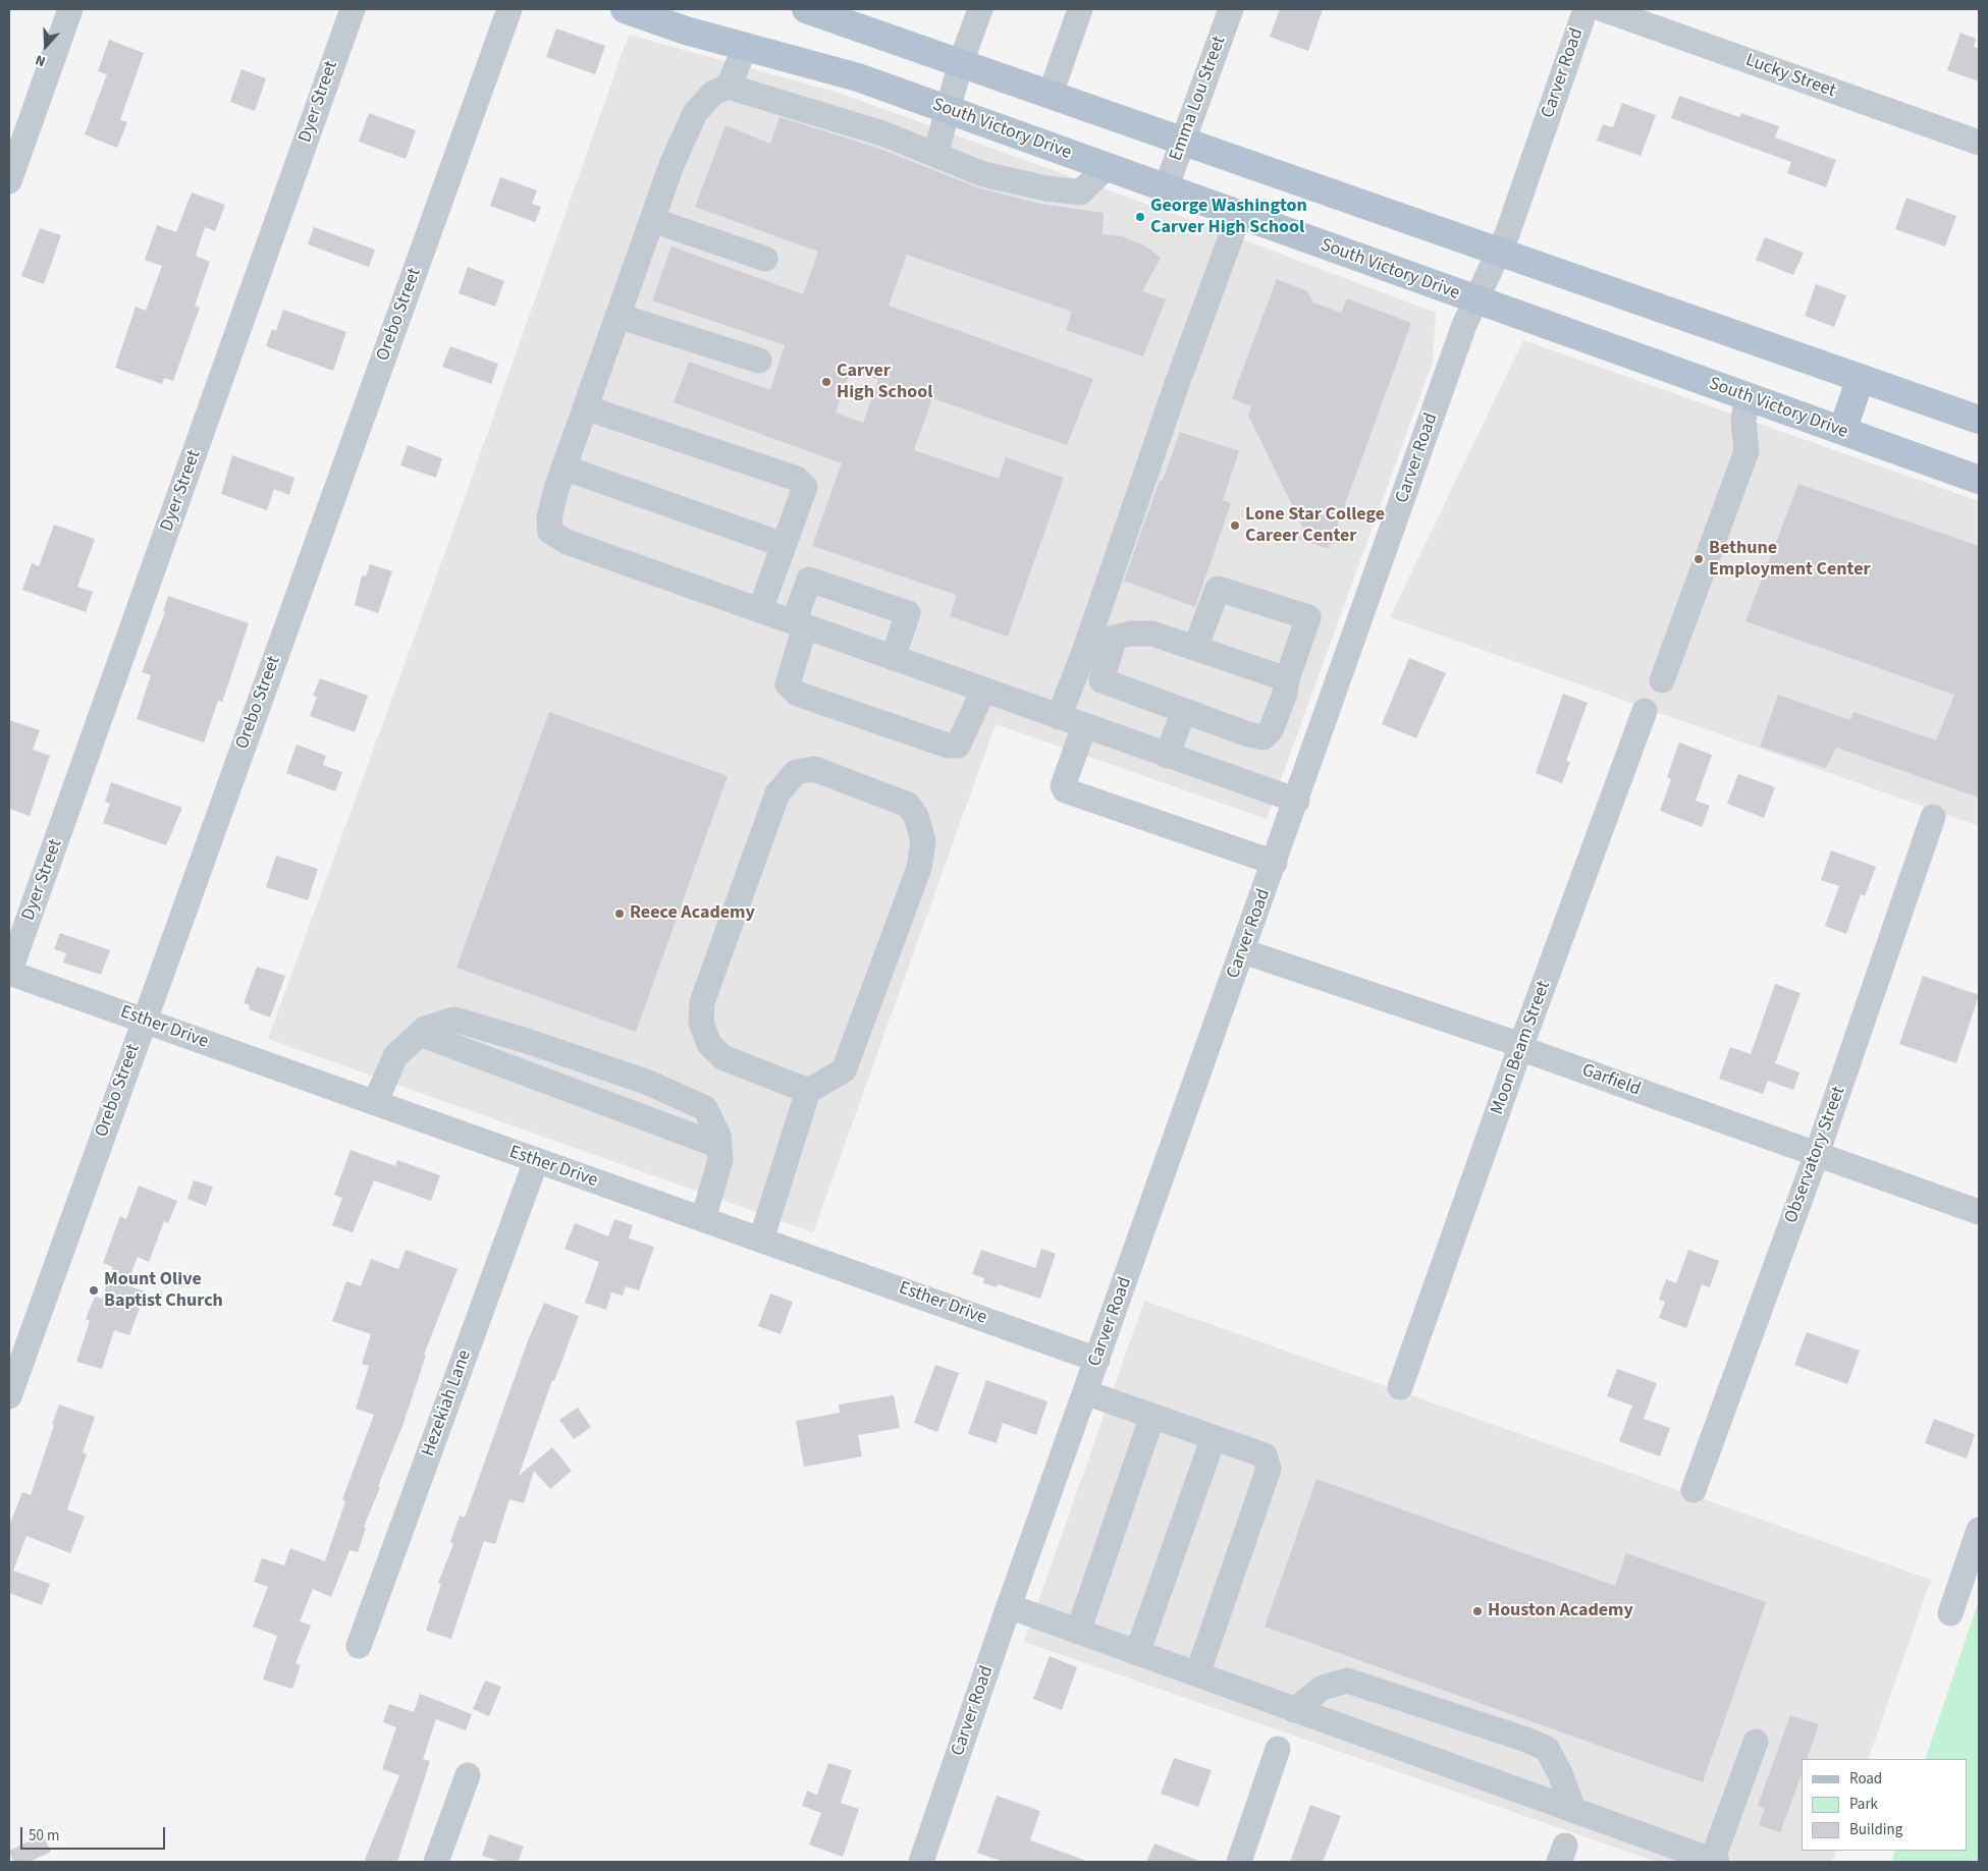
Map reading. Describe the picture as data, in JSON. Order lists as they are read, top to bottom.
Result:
{
  "streets": {
    "main road": ["South Victory Drive"],
    "street": [
      "Carver Road",
      "Lucky Street",
      "Emma Lou Street",
      "Dyer Street",
      "Orebo Street",
      "Esther Drive",
      "Moon Beam Street",
      "Garfield",
      "Observatory Street",
      "Hezekiah Lane"
    ]
  },
  "crossings": [
    ["Carver Road", "South Victory Drive"],
    ["Carver Road", "Esther Drive"],
    ["Carver Road", "Garfield"],
    ["Emma Lou Street", "South Victory Drive"],
    ["Dyer Street", "Esther Drive"],
    ["Orebo Street", "Esther Drive"],
    ["Esther Drive", "Hezekiah Lane"],
    ["Moon Beam Street", "Garfield"],
    ["Garfield", "Observatory Street"]
  ],
  "places": [
    "George Washington Carver High School",
    "Carver High School",
    "Lone Star College Career Center",
    "Bethune Employment Center",
    "Reece Academy",
    "Mount Olive Baptist Church",
    "Houston Academy"
  ],
  "legend": ["Road", "Park", "Building"],
  "scale_bar": "50 m",
  "north": "bottom"
}
